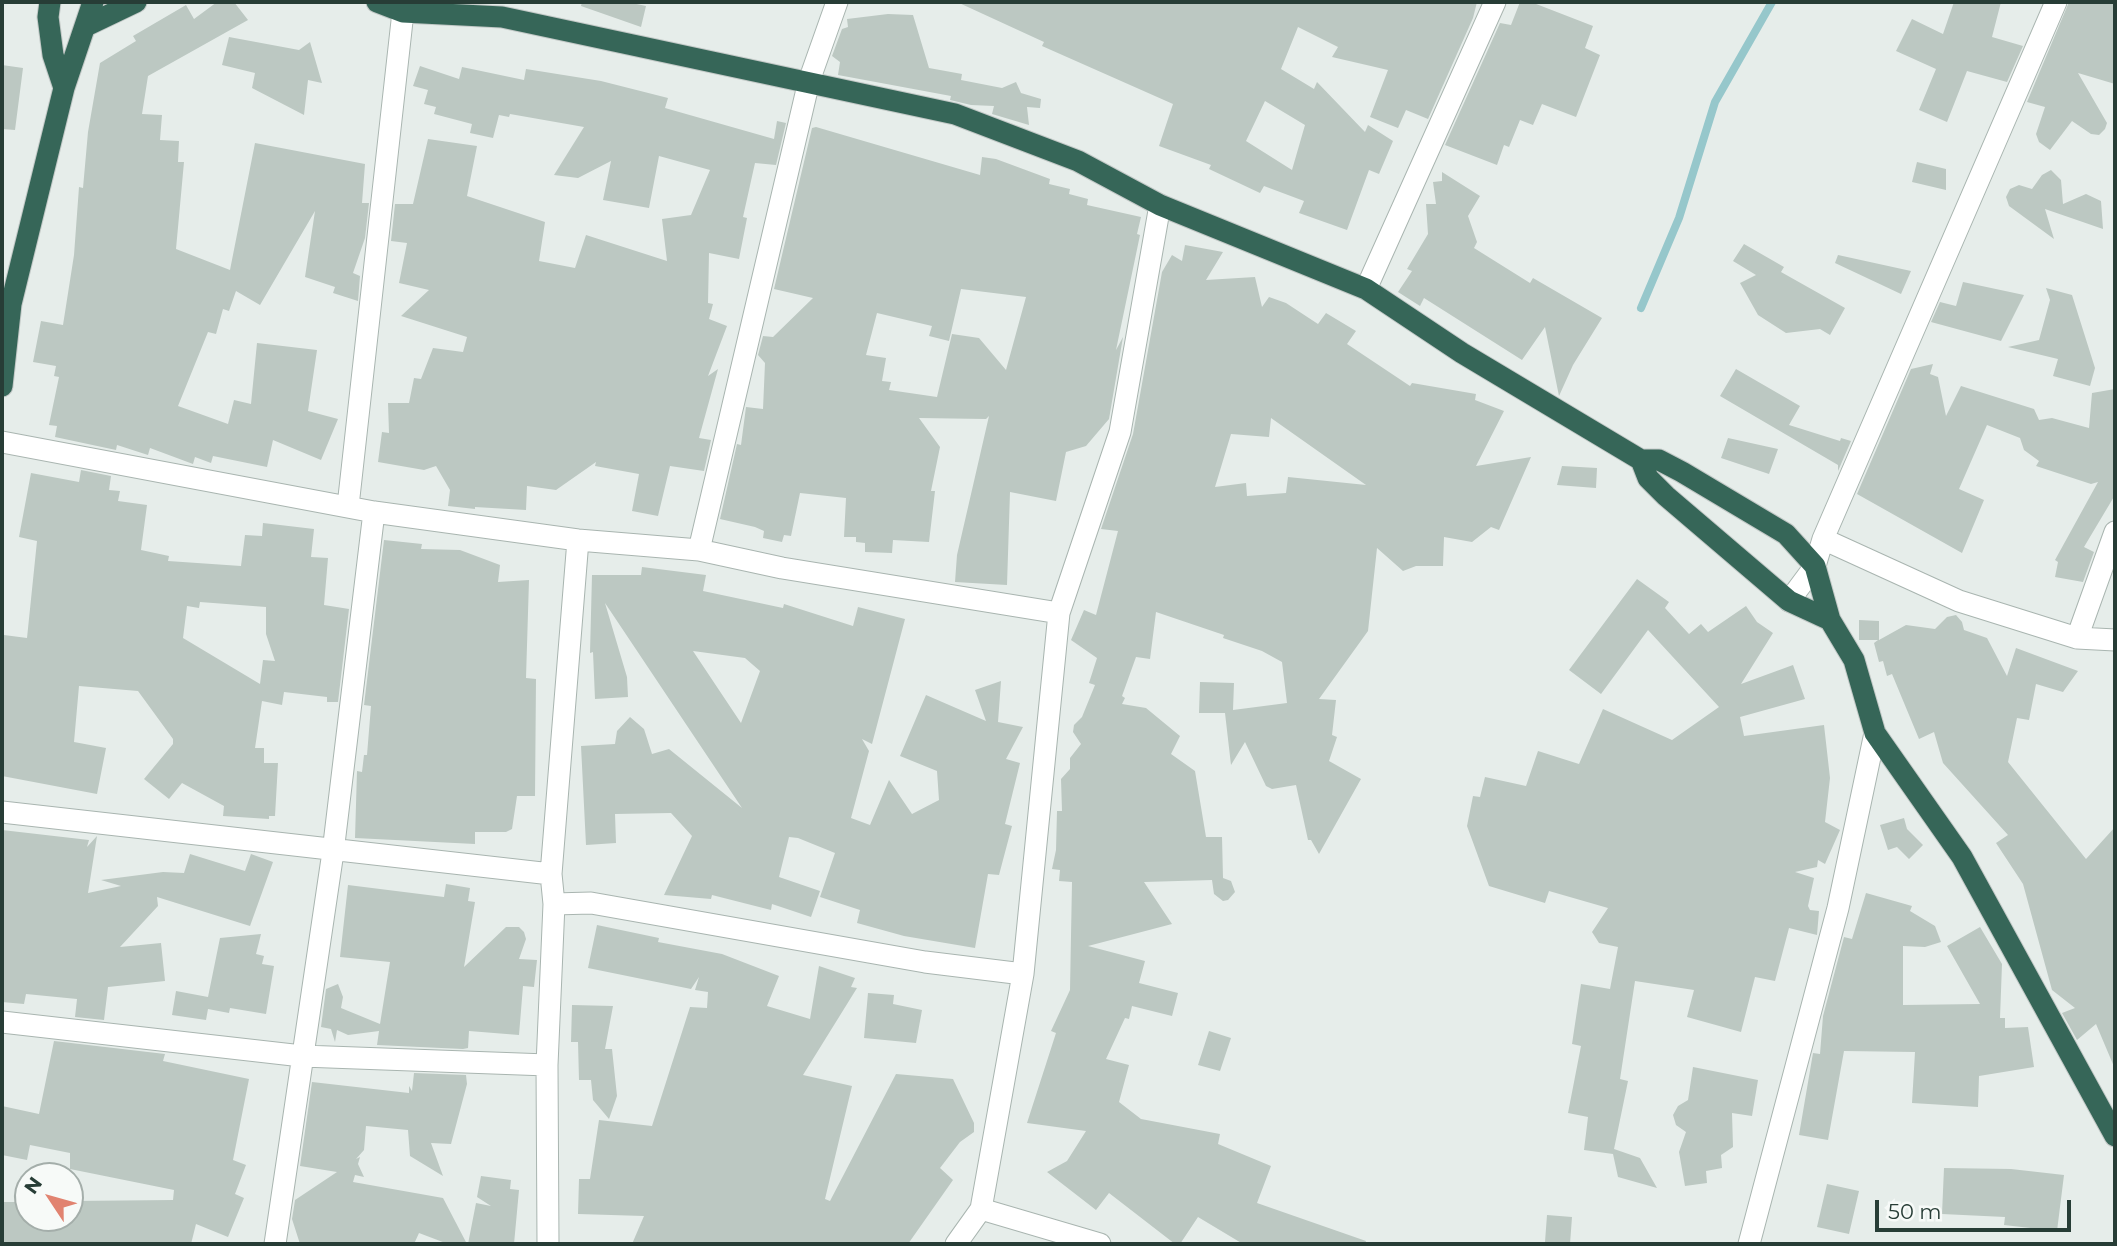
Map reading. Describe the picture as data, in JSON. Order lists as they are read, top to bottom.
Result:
{
  "scale_bar": "50 m",
  "north": "top left"
}
